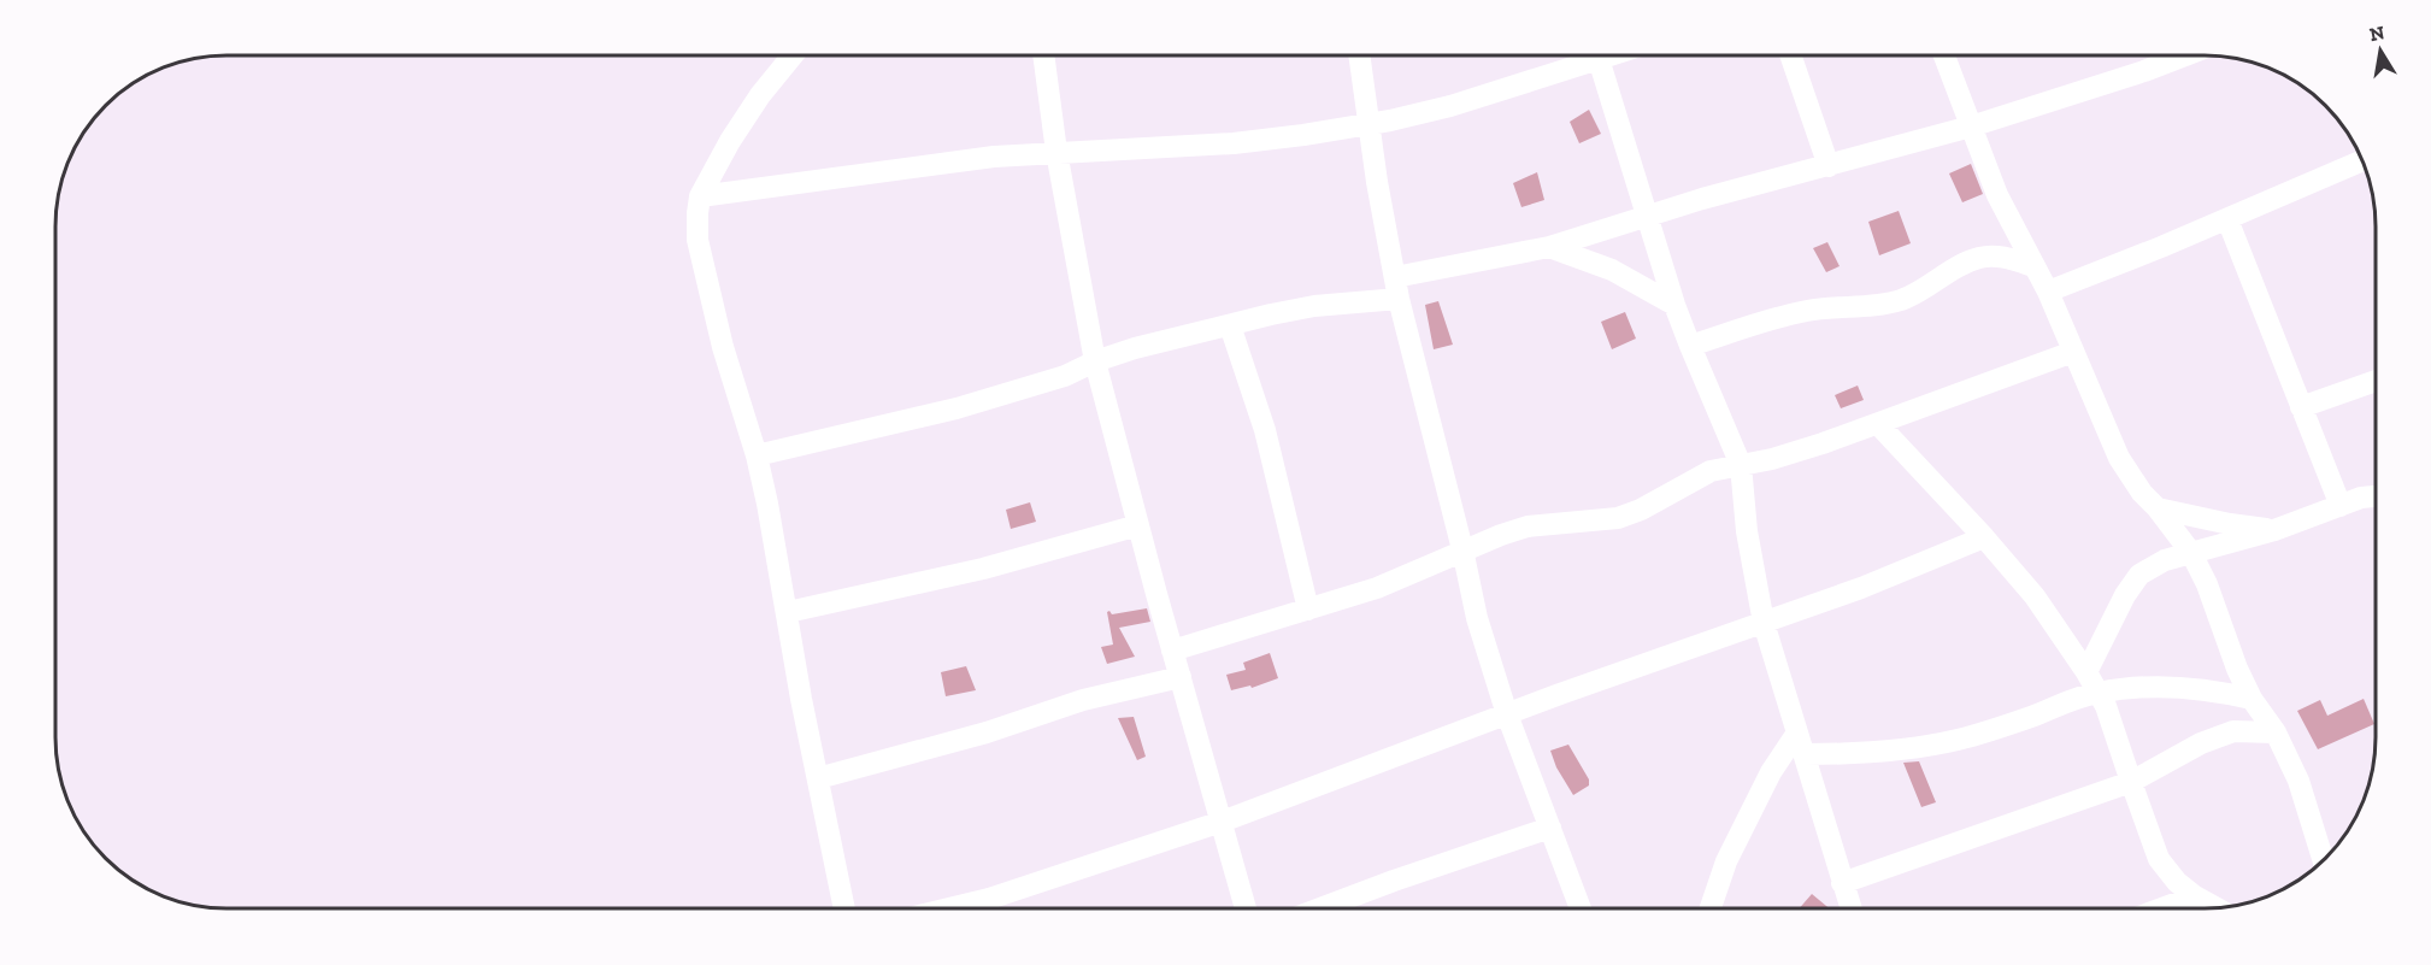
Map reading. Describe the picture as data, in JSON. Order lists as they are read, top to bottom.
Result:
{
  "north": "top"
}
